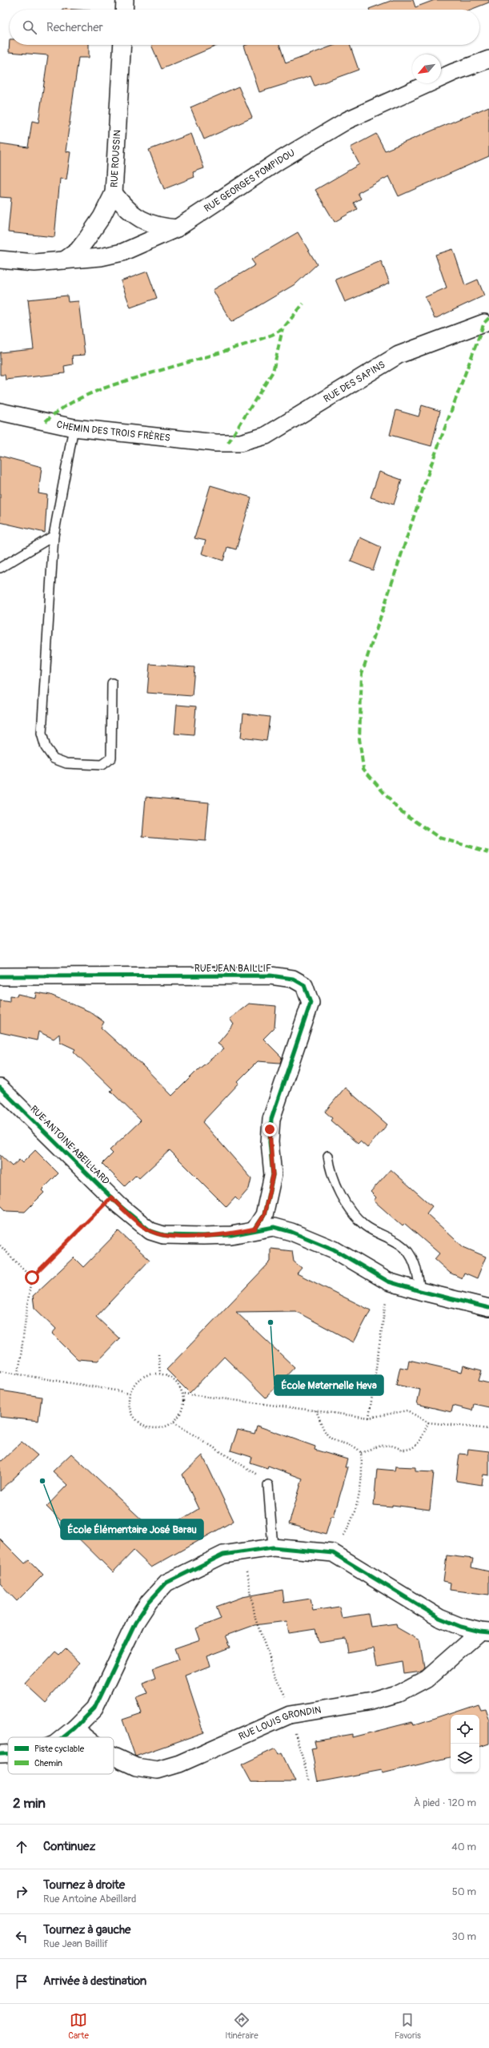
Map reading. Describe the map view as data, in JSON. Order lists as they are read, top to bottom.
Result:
{
  "streets": {
    "street": [
      "RUE ROUSSIN",
      "RUE GEORGES POMPIDOU",
      "RUE DES SAPINS",
      "CHEMIN DES TROIS FRÈRES",
      "RUE JEAN BAILLIF",
      "RUE ANTOINE ABEILLARD",
      "RUE LOUIS GRONDIN"
    ]
  },
  "crossings": [
    ["RUE ROUSSIN", "RUE GEORGES POMPIDOU"],
    ["RUE DES SAPINS", "CHEMIN DES TROIS FRÈRES"],
    ["RUE JEAN BAILLIF", "RUE ANTOINE ABEILLARD"]
  ],
  "places": ["École Maternelle Heva", "École Élémentaire José Barau"],
  "legend": ["Piste cyclable", "Chemin"],
  "north": "bottom left",
  "page": {
    "search": "Rechercher",
    "heading": ["2 min", "À pied · 120 m"],
    "list": [
      ["Continuez", "40 m"],
      ["Tournez à droite", "Rue Antoine Abeillard", "50 m"],
      ["Tournez à gauche", "Rue Jean Baillif", "30 m"],
      "Arrivée à destination"
    ],
    "nav": ["Carte", "Itinéraire", "Favoris"]
  }
}
